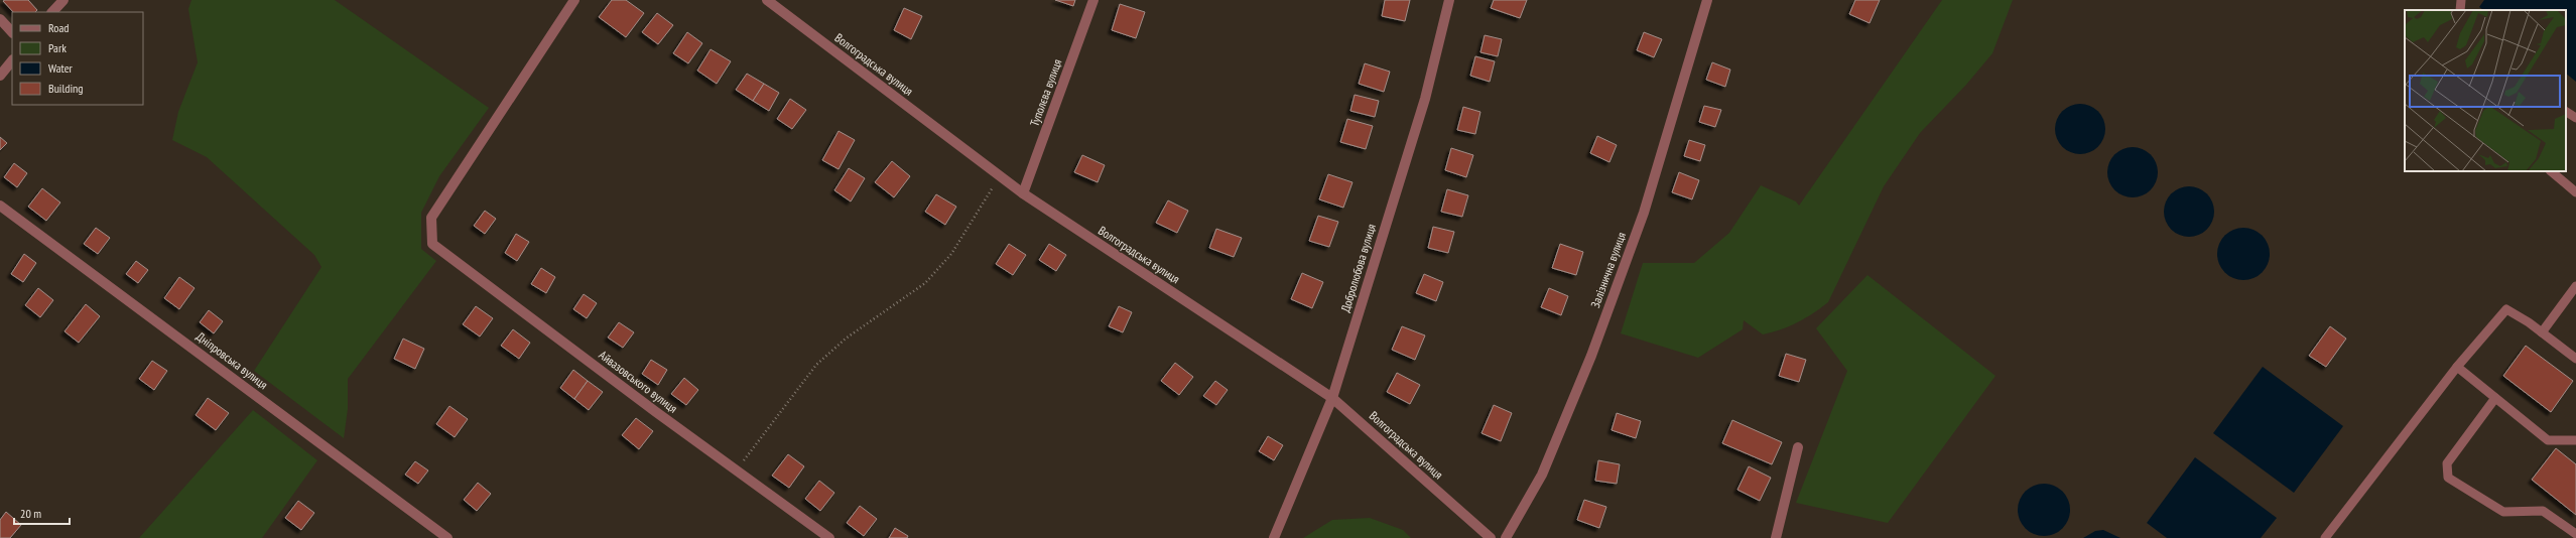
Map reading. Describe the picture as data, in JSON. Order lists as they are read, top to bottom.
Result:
{
  "streets": {
    "street": [
      "Волгоградська вулиця",
      "Туполєва вулиця",
      "Добролюбова вулиця",
      "Залізнична вулиця",
      "Дніпровська вулиця",
      "Айвазовського вулиця"
    ]
  },
  "crossings": [
    ["Волгоградська вулиця", "Туполєва вулиця"],
    ["Волгоградська вулиця", "Добролюбова вулиця"]
  ],
  "legend": [
    "Road",
    "Park",
    "Water",
    "Building"
  ],
  "scale_bar": "20 m"
}
